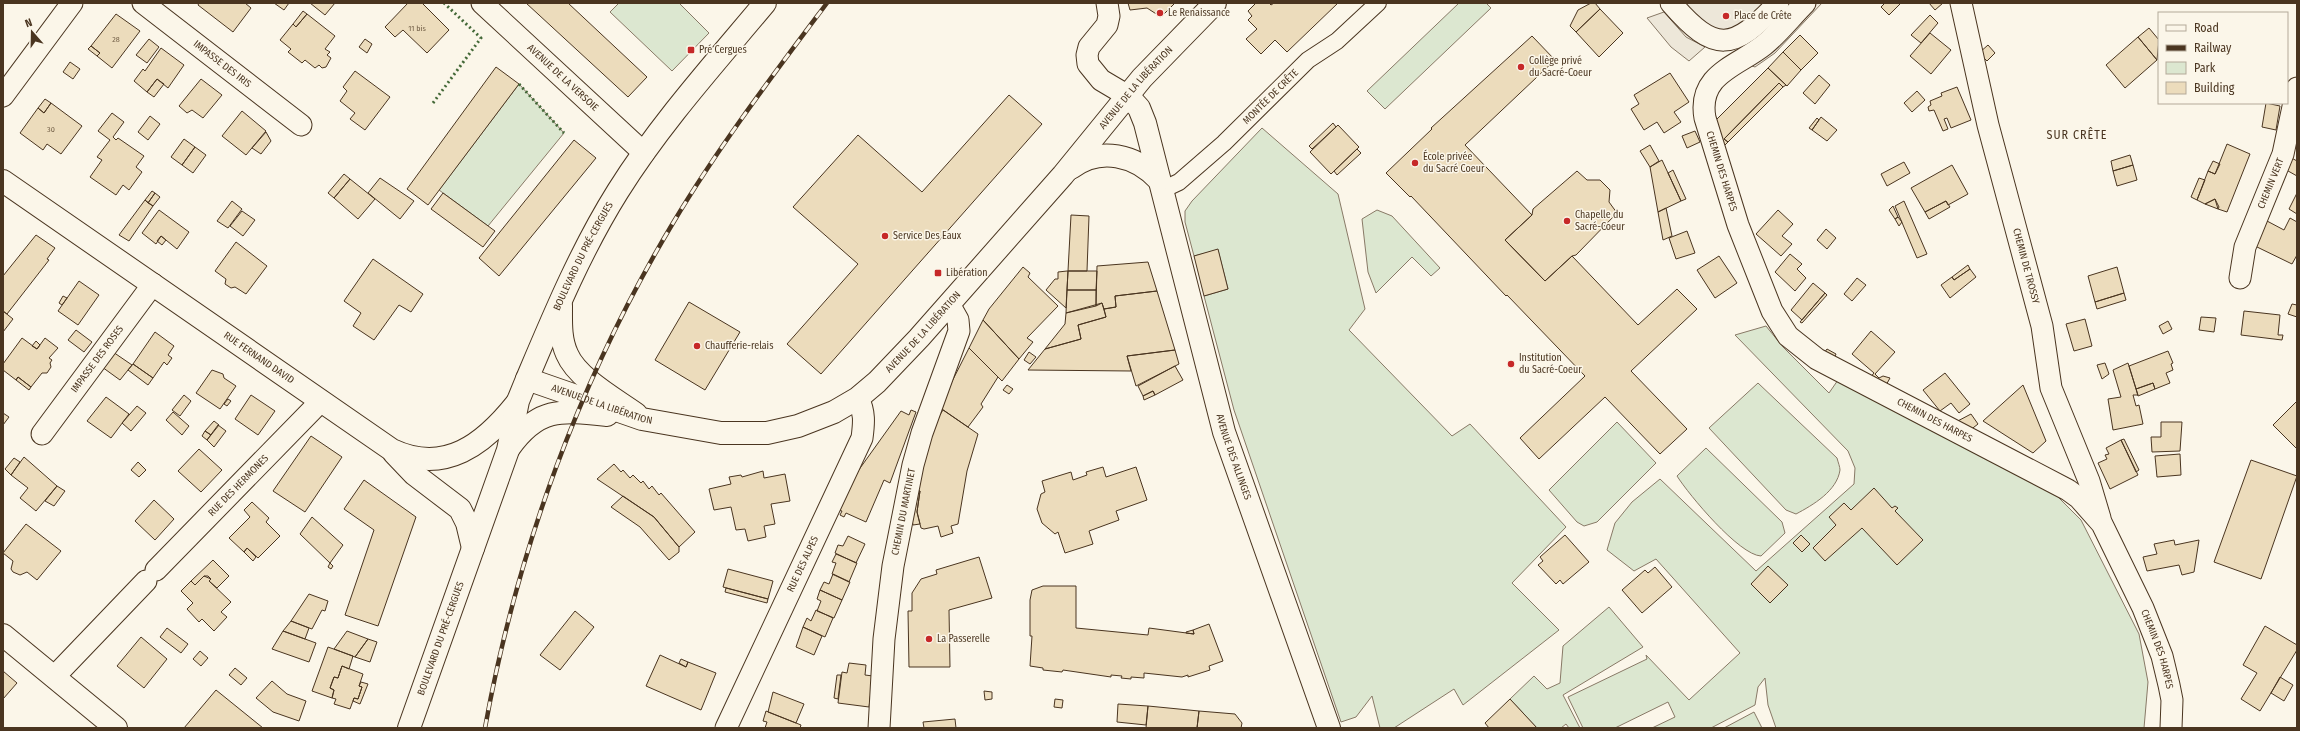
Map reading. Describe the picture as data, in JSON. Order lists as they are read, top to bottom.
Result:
{
  "streets": {
    "main road": [
      "AVENUE DE LA LIBÉRATION",
      "BOULEVARD DU PRÉ-CERGUES",
      "RUE FERNAND DAVID",
      "AVENUE DES ALLINGES"
    ],
    "street": [
      "IMPASSE DES IRIS",
      "AVENUE DE LA VERSOIE",
      "MONTÉE DE CRÊTE",
      "CHEMIN DES HARPES",
      "CHEMIN VERT",
      "CHEMIN DE TROSSY",
      "IMPASSE DES ROSES",
      "RUE DES HERMONES",
      "CHEMIN DU MARTINET",
      "RUE DES ALPES"
    ]
  },
  "crossings": [
    ["AVENUE DE LA VERSOIE", "BOULEVARD DU PRÉ-CERGUES"],
    ["AVENUE DE LA LIBÉRATION", "BOULEVARD DU PRÉ-CERGUES"],
    ["AVENUE DE LA LIBÉRATION", "AVENUE DES ALLINGES"],
    ["AVENUE DE LA LIBÉRATION", "CHEMIN DU MARTINET"],
    ["AVENUE DE LA LIBÉRATION", "RUE DES ALPES"],
    ["MONTÉE DE CRÊTE", "AVENUE DES ALLINGES"],
    ["CHEMIN DES HARPES", "CHEMIN DE TROSSY"],
    ["BOULEVARD DU PRÉ-CERGUES", "RUE FERNAND DAVID"],
    ["RUE FERNAND DAVID", "IMPASSE DES ROSES"],
    ["RUE FERNAND DAVID", "RUE DES HERMONES"]
  ],
  "districts": ["SUR CRÊTE"],
  "places": {
    "other": [
      "Le Renaissance",
      "Place de Crête",
      "Collège privé du Sacré-Coeur",
      "École privée du Sacré Coeur",
      "Chapelle du Sacré-Coeur",
      "Service Des Eaux",
      "Chaufferie-relais",
      "Institution du Sacré-Coeur",
      "La Passerelle"
    ],
    "transit": ["Pré Cergues", "Libération"]
  },
  "house_numbers": ["11 bis", "28", "30"],
  "legend": [
    "Road",
    "Railway",
    "Park",
    "Building"
  ],
  "north": "top"
}
